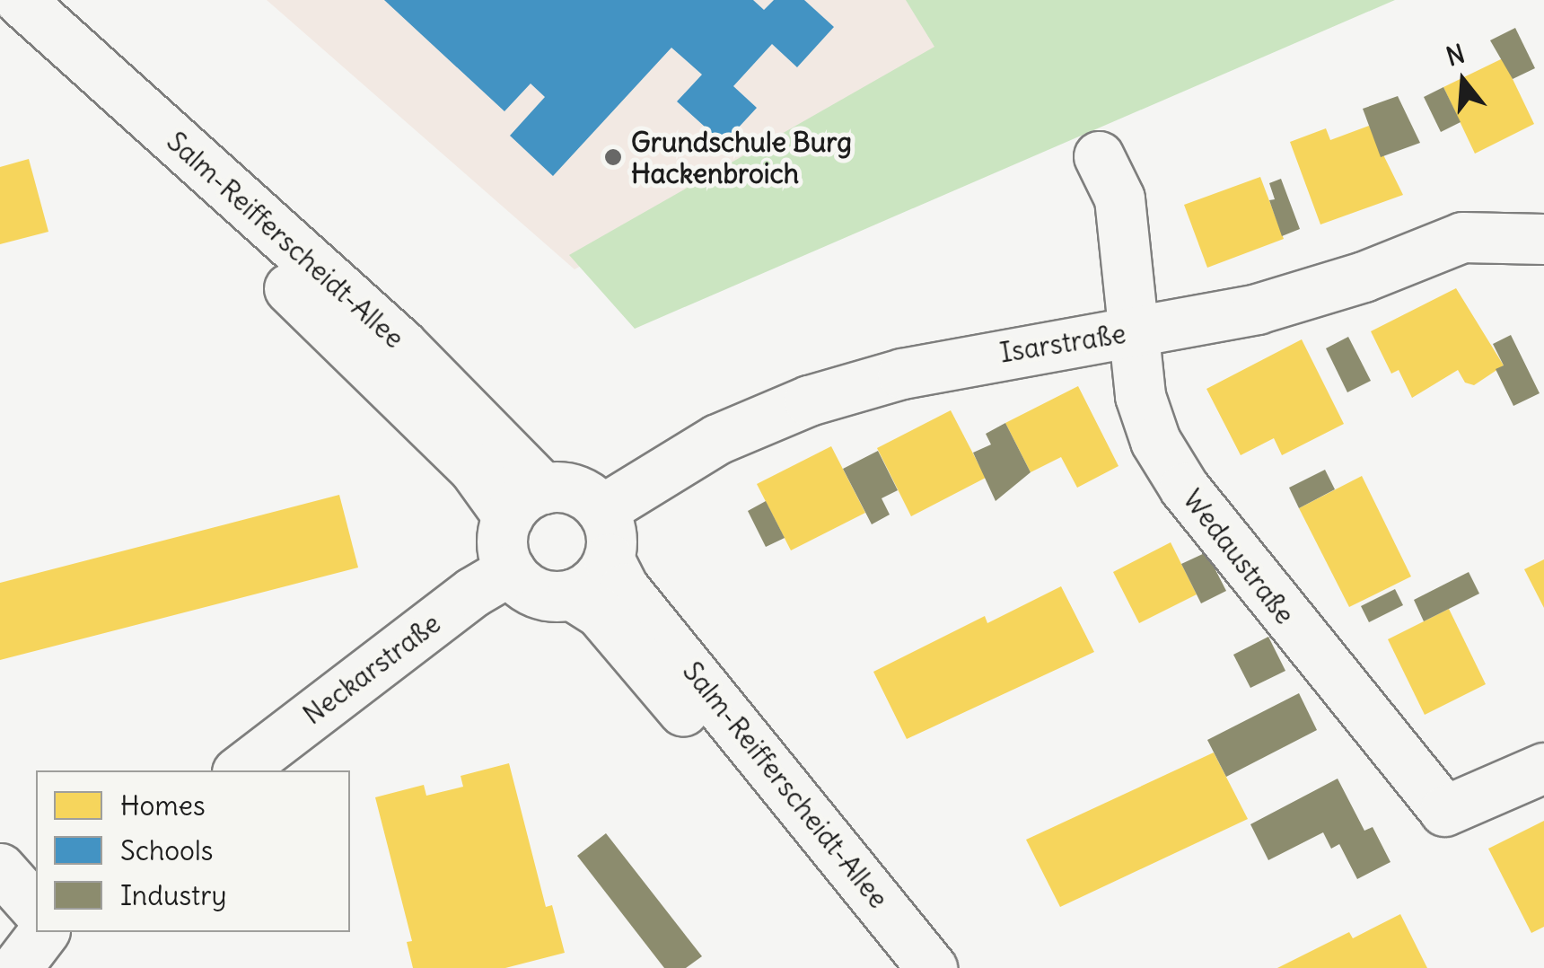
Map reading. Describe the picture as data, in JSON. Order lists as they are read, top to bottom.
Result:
{
  "streets": {
    "street": [
      "Salm-Reifferscheidt-Allee",
      "Isarstraße",
      "Wedaustraße",
      "Neckarstraße"
    ]
  },
  "crossings": [
    ["Salm-Reifferscheidt-Allee", "Isarstraße"],
    ["Salm-Reifferscheidt-Allee", "Neckarstraße"],
    ["Isarstraße", "Wedaustraße"],
    ["Isarstraße", "Neckarstraße"]
  ],
  "places": ["Grundschule Burg Hackenbroich"],
  "legend": ["Homes", "Schools", "Industry"],
  "north": "top"
}
